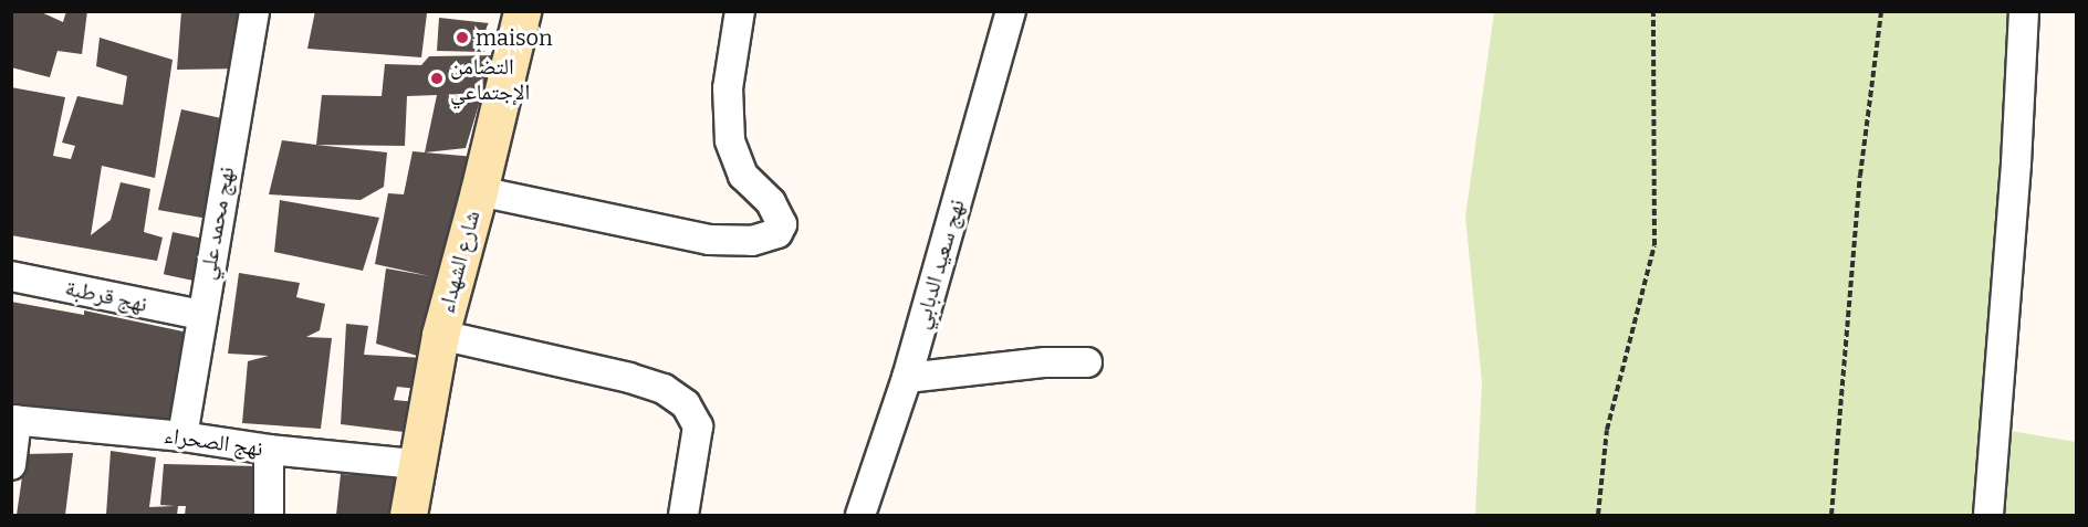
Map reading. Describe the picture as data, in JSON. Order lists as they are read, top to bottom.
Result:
{
  "streets": {
    "main road": ["شارع الشهداء"],
    "street": [
      "نهج محمد علي",
      "نهج سعيد الدبابي",
      "نهج قرطبة",
      "نهج الصحراء"
    ]
  },
  "crossings": [
    ["نهج محمد علي", "نهج قرطبة"],
    ["نهج محمد علي", "نهج الصحراء"],
    ["شارع الشهداء", "نهج الصحراء"]
  ],
  "places": ["maison", "التضامن الإجتماعي"]
}
